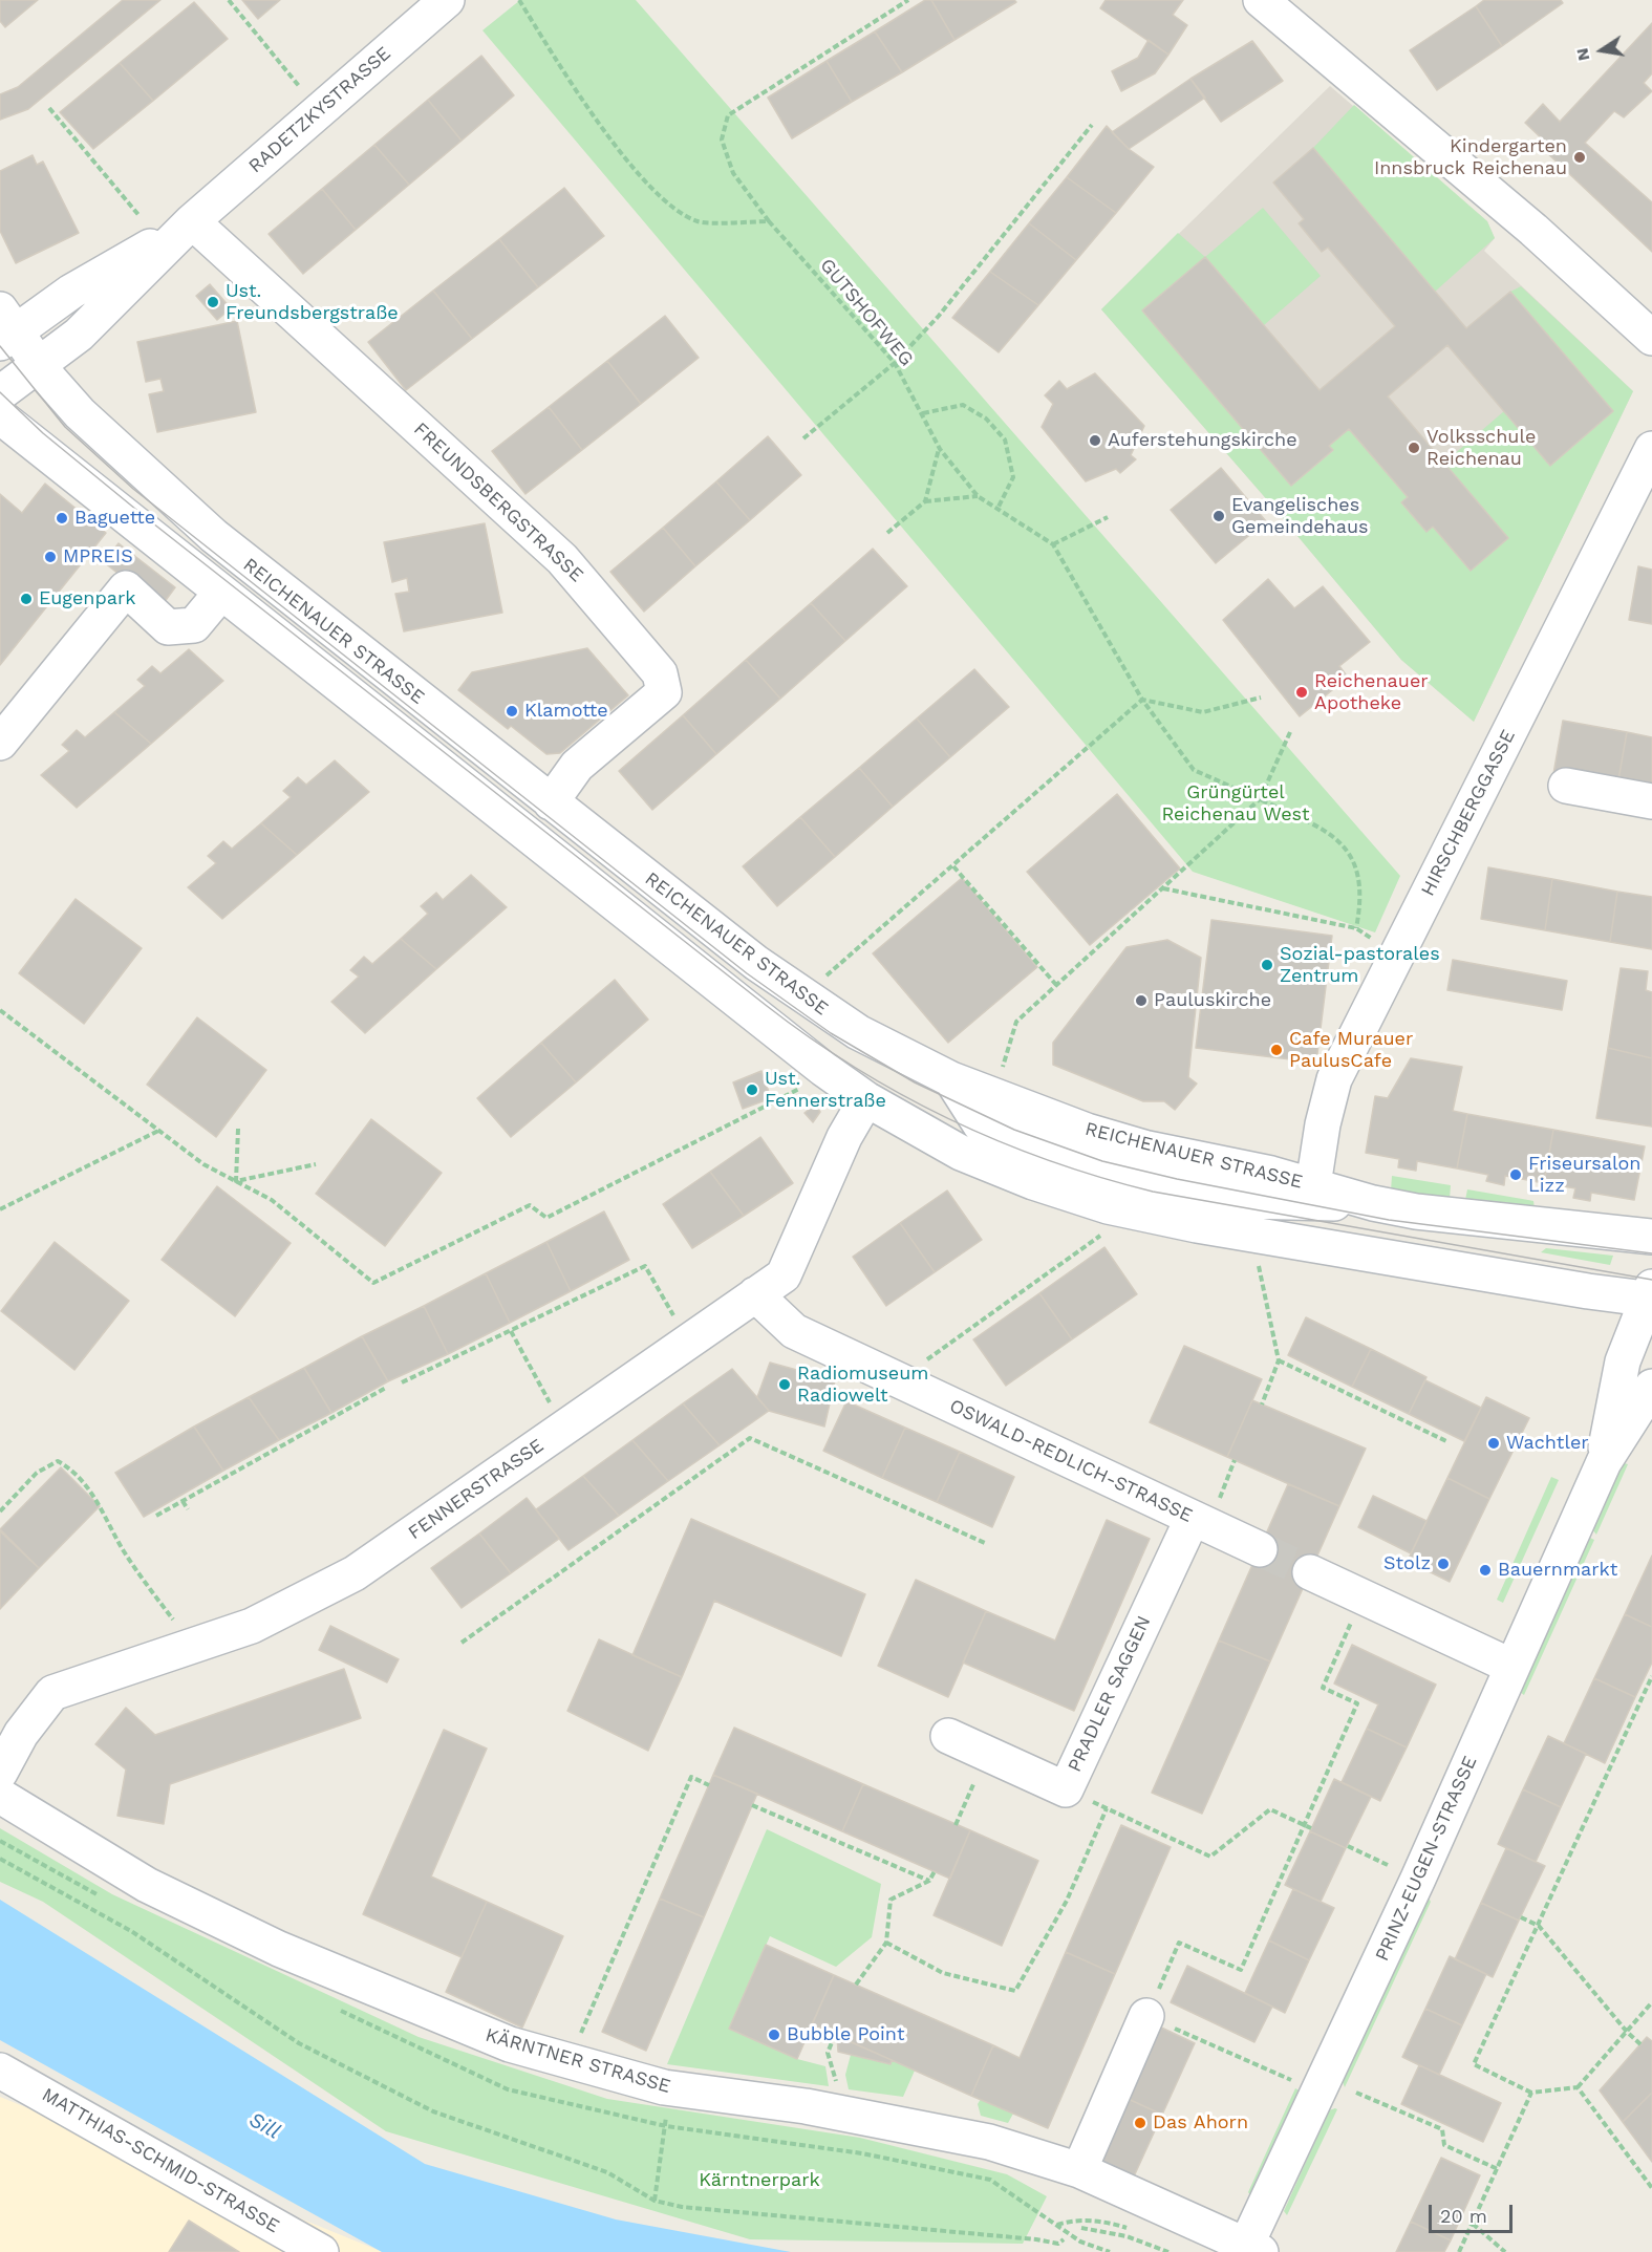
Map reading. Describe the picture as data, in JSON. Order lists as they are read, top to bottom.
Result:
{
  "streets": {
    "street": [
      "RADETZKYSTRASSE",
      "FREUNDSBERGSTRASSE",
      "REICHENAUER STRASSE",
      "HIRSCHBERGGASSE",
      "OSWALD-REDLICH-STRASSE",
      "FENNERSTRASSE",
      "PRADLER SAGGEN",
      "PRINZ-EUGEN-STRASSE",
      "KÄRNTNER STRASSE",
      "MATTHIAS-SCHMID-STRASSE"
    ],
    "path": ["GUTSHOFWEG"]
  },
  "crossings": [
    ["RADETZKYSTRASSE", "FREUNDSBERGSTRASSE"],
    ["RADETZKYSTRASSE", "REICHENAUER STRASSE"],
    ["FREUNDSBERGSTRASSE", "REICHENAUER STRASSE"],
    ["REICHENAUER STRASSE", "HIRSCHBERGGASSE"],
    ["REICHENAUER STRASSE", "FENNERSTRASSE"],
    ["REICHENAUER STRASSE", "PRINZ-EUGEN-STRASSE"],
    ["OSWALD-REDLICH-STRASSE", "FENNERSTRASSE"],
    ["OSWALD-REDLICH-STRASSE", "PRADLER SAGGEN"],
    ["PRINZ-EUGEN-STRASSE", "KÄRNTNER STRASSE"]
  ],
  "water": ["Sill"],
  "parks": ["Grüngürtel Reichenau West", "Kärntnerpark"],
  "places": [
    "Kindergarten Innsbruck Reichenau",
    "Ust. Freundsbergstraße",
    "Auferstehungskirche",
    "Volksschule Reichenau",
    "Evangelisches Gemeindehaus",
    "Baguette",
    "MPREIS",
    "Eugenpark",
    "Reichenauer Apotheke",
    "Klamotte",
    "Sozial-pastorales Zentrum",
    "Pauluskirche",
    "Cafe Murauer PaulusCafe",
    "Ust. Fennerstraße",
    "Friseursalon Lizz",
    "Radiomuseum Radiowelt",
    "Wachtler",
    "Stolz",
    "Bauernmarkt",
    "Bubble Point",
    "Das Ahorn"
  ],
  "scale_bar": "20 m",
  "north": "left"
}
